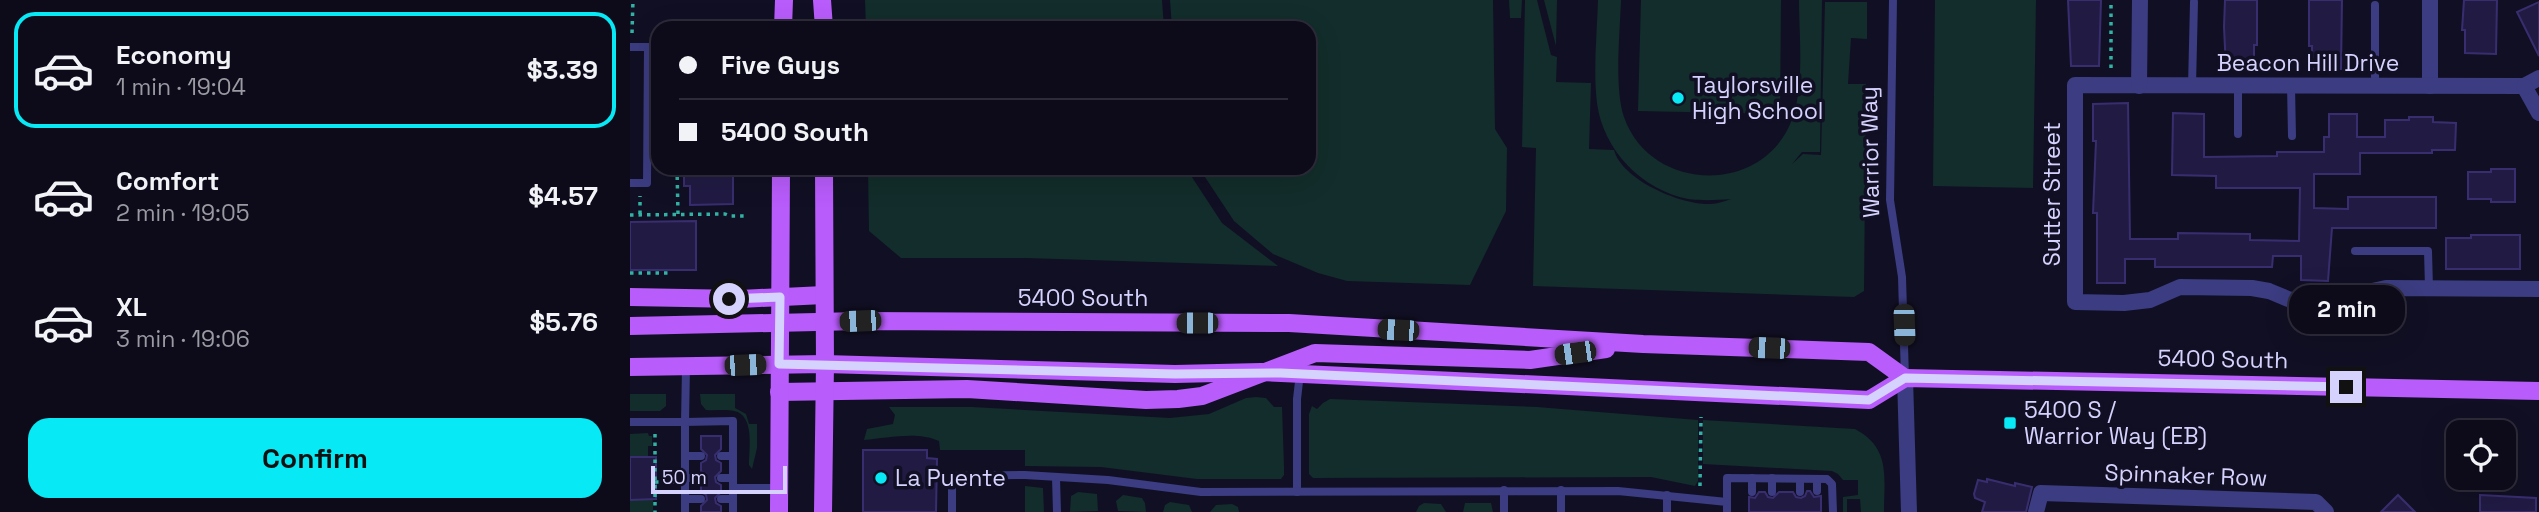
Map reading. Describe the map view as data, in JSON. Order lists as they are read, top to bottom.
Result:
{
  "streets": {
    "main road": ["5400 South"],
    "street": [
      "Beacon Hill Drive",
      "Warrior Way",
      "Sutter Street",
      "Spinnaker Row"
    ]
  },
  "crossings": [
    ["Beacon Hill Drive", "Sutter Street"],
    ["Warrior Way", "5400 South"]
  ],
  "places": {
    "other": ["Taylorsville High School", "La Puente"],
    "transit": ["5400 S / Warrior Way (EB)"]
  },
  "scale_bar": "50 m",
  "page": {
    "list": [
      {
        "name": "Economy",
        "note": "1 min · 19:04",
        "value": "$3.39"
      },
      {
        "name": "Comfort",
        "note": "2 min · 19:05",
        "value": "$4.57"
      },
      {
        "name": "XL",
        "note": "3 min · 19:06",
        "value": "$5.76"
      }
    ],
    "banner": ["Five Guys", "5400 South"],
    "bubble": "2 min",
    "buttons": "Confirm",
    "scale": "50 m"
  }
}
